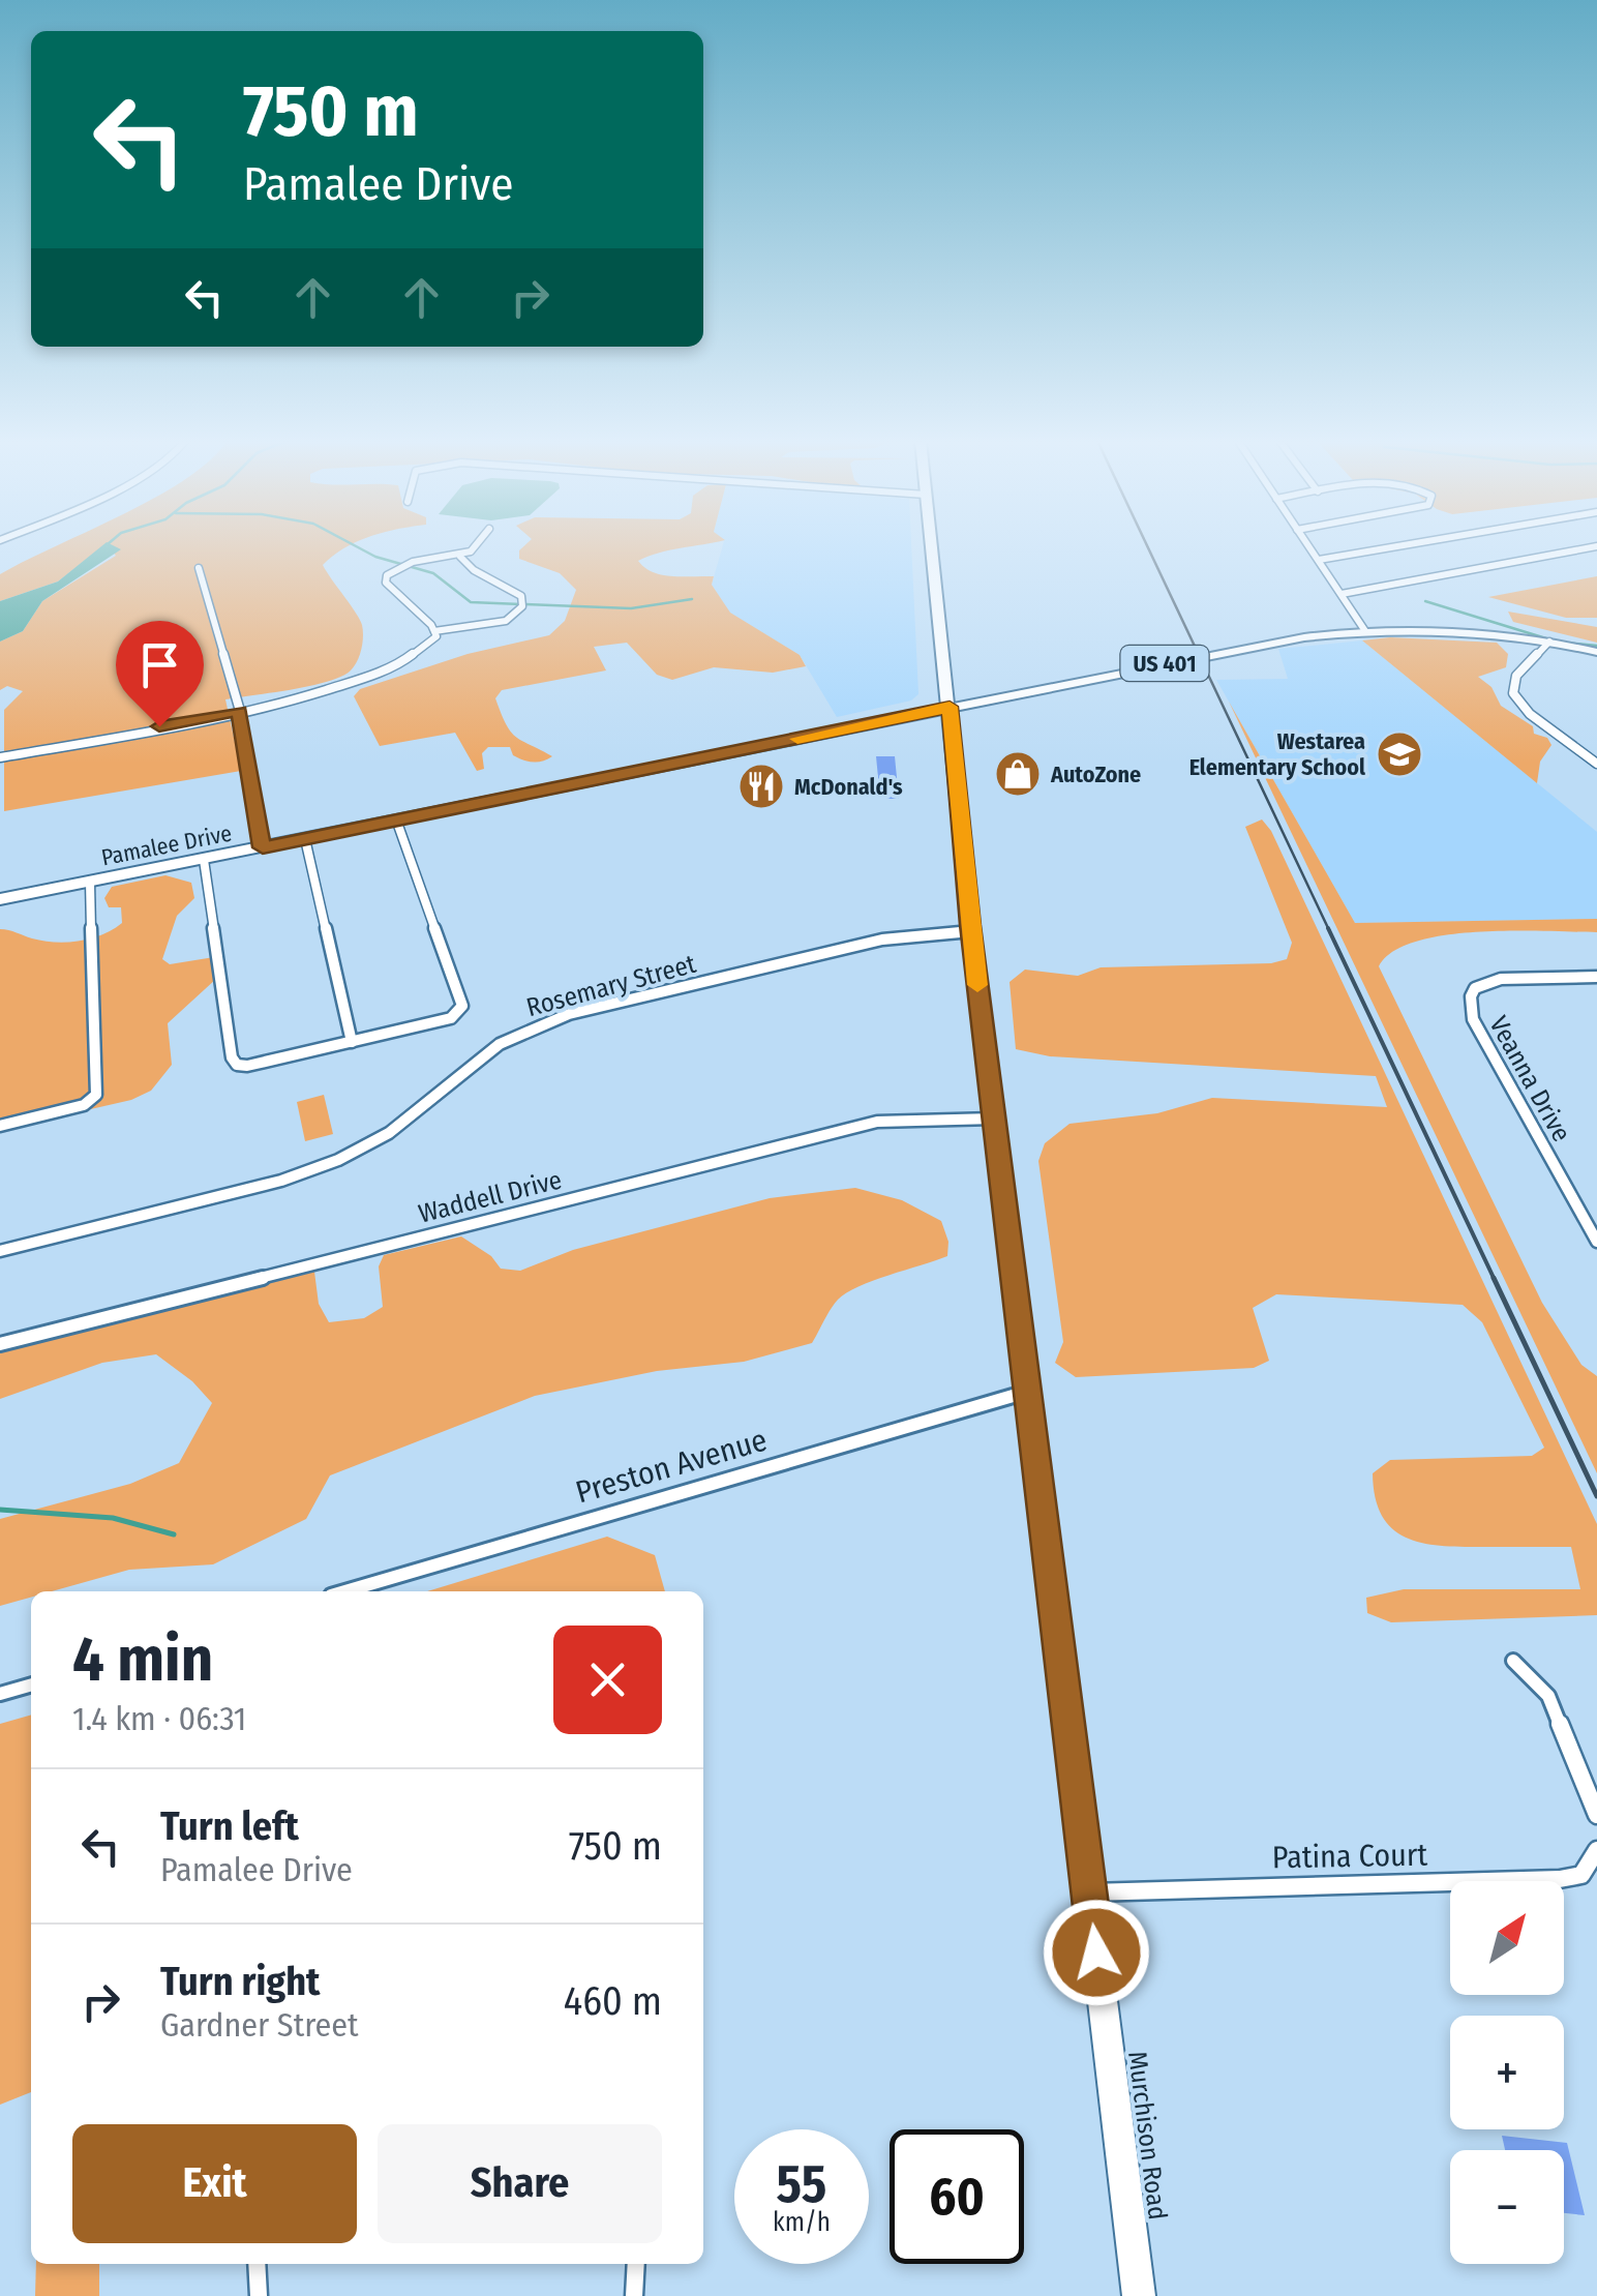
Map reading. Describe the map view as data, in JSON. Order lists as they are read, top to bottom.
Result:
{
  "streets": {
    "main road": ["US 401", "Pamalee Drive", "Murchison Road"],
    "street": [
      "Rosemary Street",
      "Veanna Drive",
      "Waddell Drive",
      "Preston Avenue",
      "Patina Court"
    ]
  },
  "crossings": [
    ["US 401", "Pamalee Drive"],
    ["US 401", "Murchison Road"],
    ["Pamalee Drive", "Murchison Road"],
    ["Rosemary Street", "Murchison Road"],
    ["Waddell Drive", "Murchison Road"],
    ["Preston Avenue", "Murchison Road"],
    ["Patina Court", "Murchison Road"]
  ],
  "places": {
    "school or university": ["Westarea Elementary School"],
    "shop": ["AutoZone"],
    "restaurant": ["McDonald's"]
  },
  "north": "top right",
  "page": {
    "turn": ["750 m", "Pamalee Drive"],
    "heading": ["4 min", "1.4 km · 06:31"],
    "list": [
      {
        "name": "Turn left",
        "note": "Pamalee Drive",
        "value": "750 m"
      },
      {
        "name": "Turn right",
        "note": "Gardner Street",
        "value": "460 m"
      }
    ],
    "map_buttons": ["+", "−"],
    "buttons": ["Exit", "Share"],
    "speed": "55 km/h",
    "limit": "60"
  }
}
